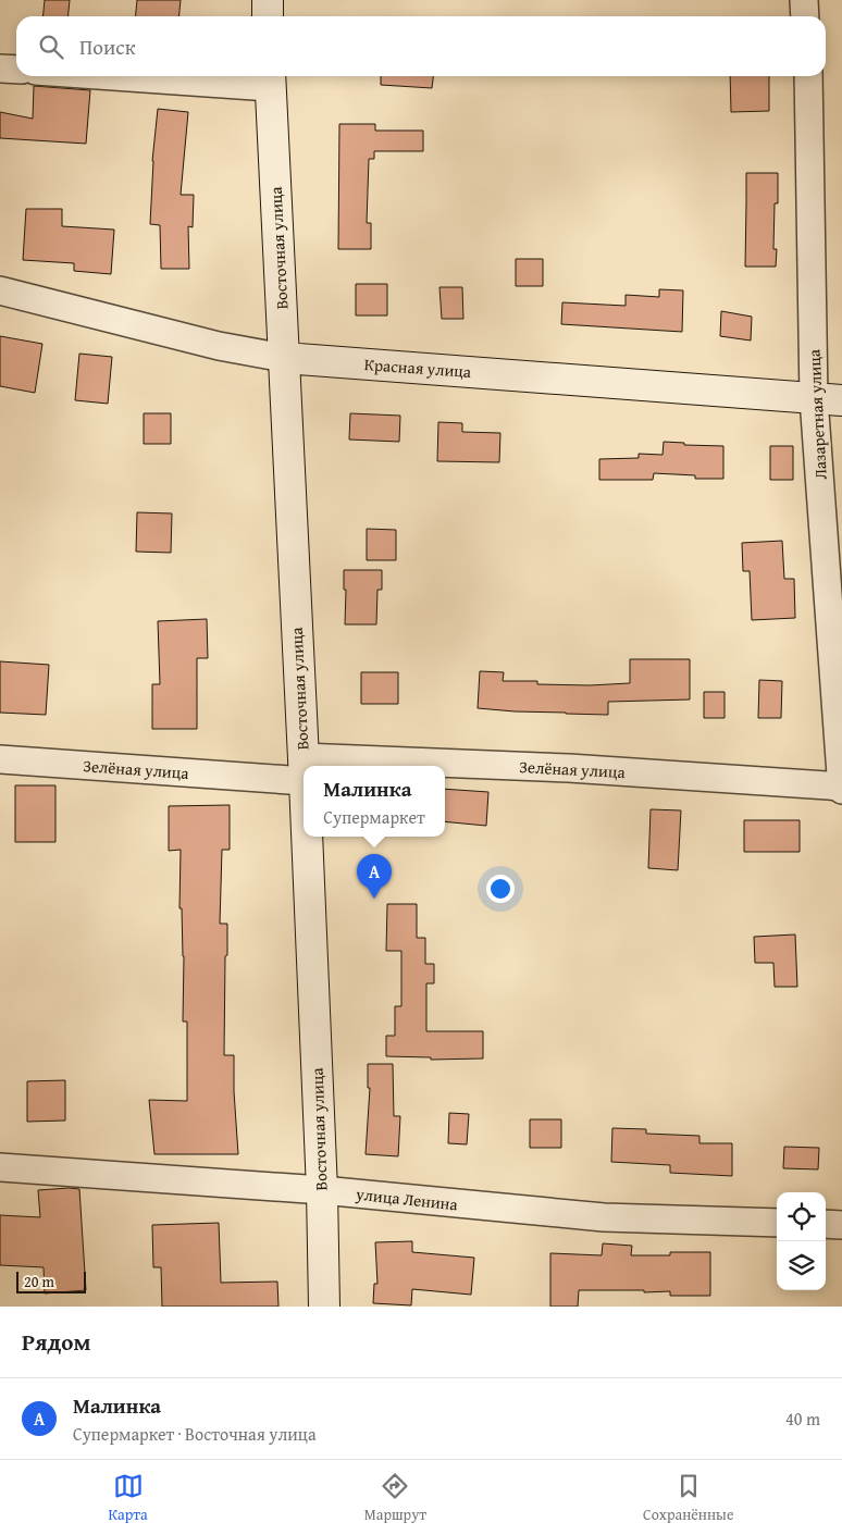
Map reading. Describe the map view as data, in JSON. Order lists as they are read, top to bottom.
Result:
{
  "streets": {
    "street": [
      "Восточная улица",
      "Красная улица",
      "Лазаретная улица",
      "Зелёная улица",
      "улица Ленина"
    ]
  },
  "crossings": [
    ["Восточная улица", "Красная улица"],
    ["Восточная улица", "Зелёная улица"],
    ["Восточная улица", "улица Ленина"],
    ["Красная улица", "Лазаретная улица"],
    ["Лазаретная улица", "Зелёная улица"]
  ],
  "scale_bar": "20 m",
  "page": {
    "search": "Поиск",
    "popup": ["Малинка", "Супермаркет"],
    "pins": "A",
    "scale": "20 m",
    "heading": "Рядом",
    "list": [
      {
        "mark": "A",
        "name": "Малинка",
        "note": "Супермаркет · Восточная улица",
        "value": "40 m"
      }
    ],
    "nav": ["Карта", "Маршрут", "Сохранённые"]
  }
}
